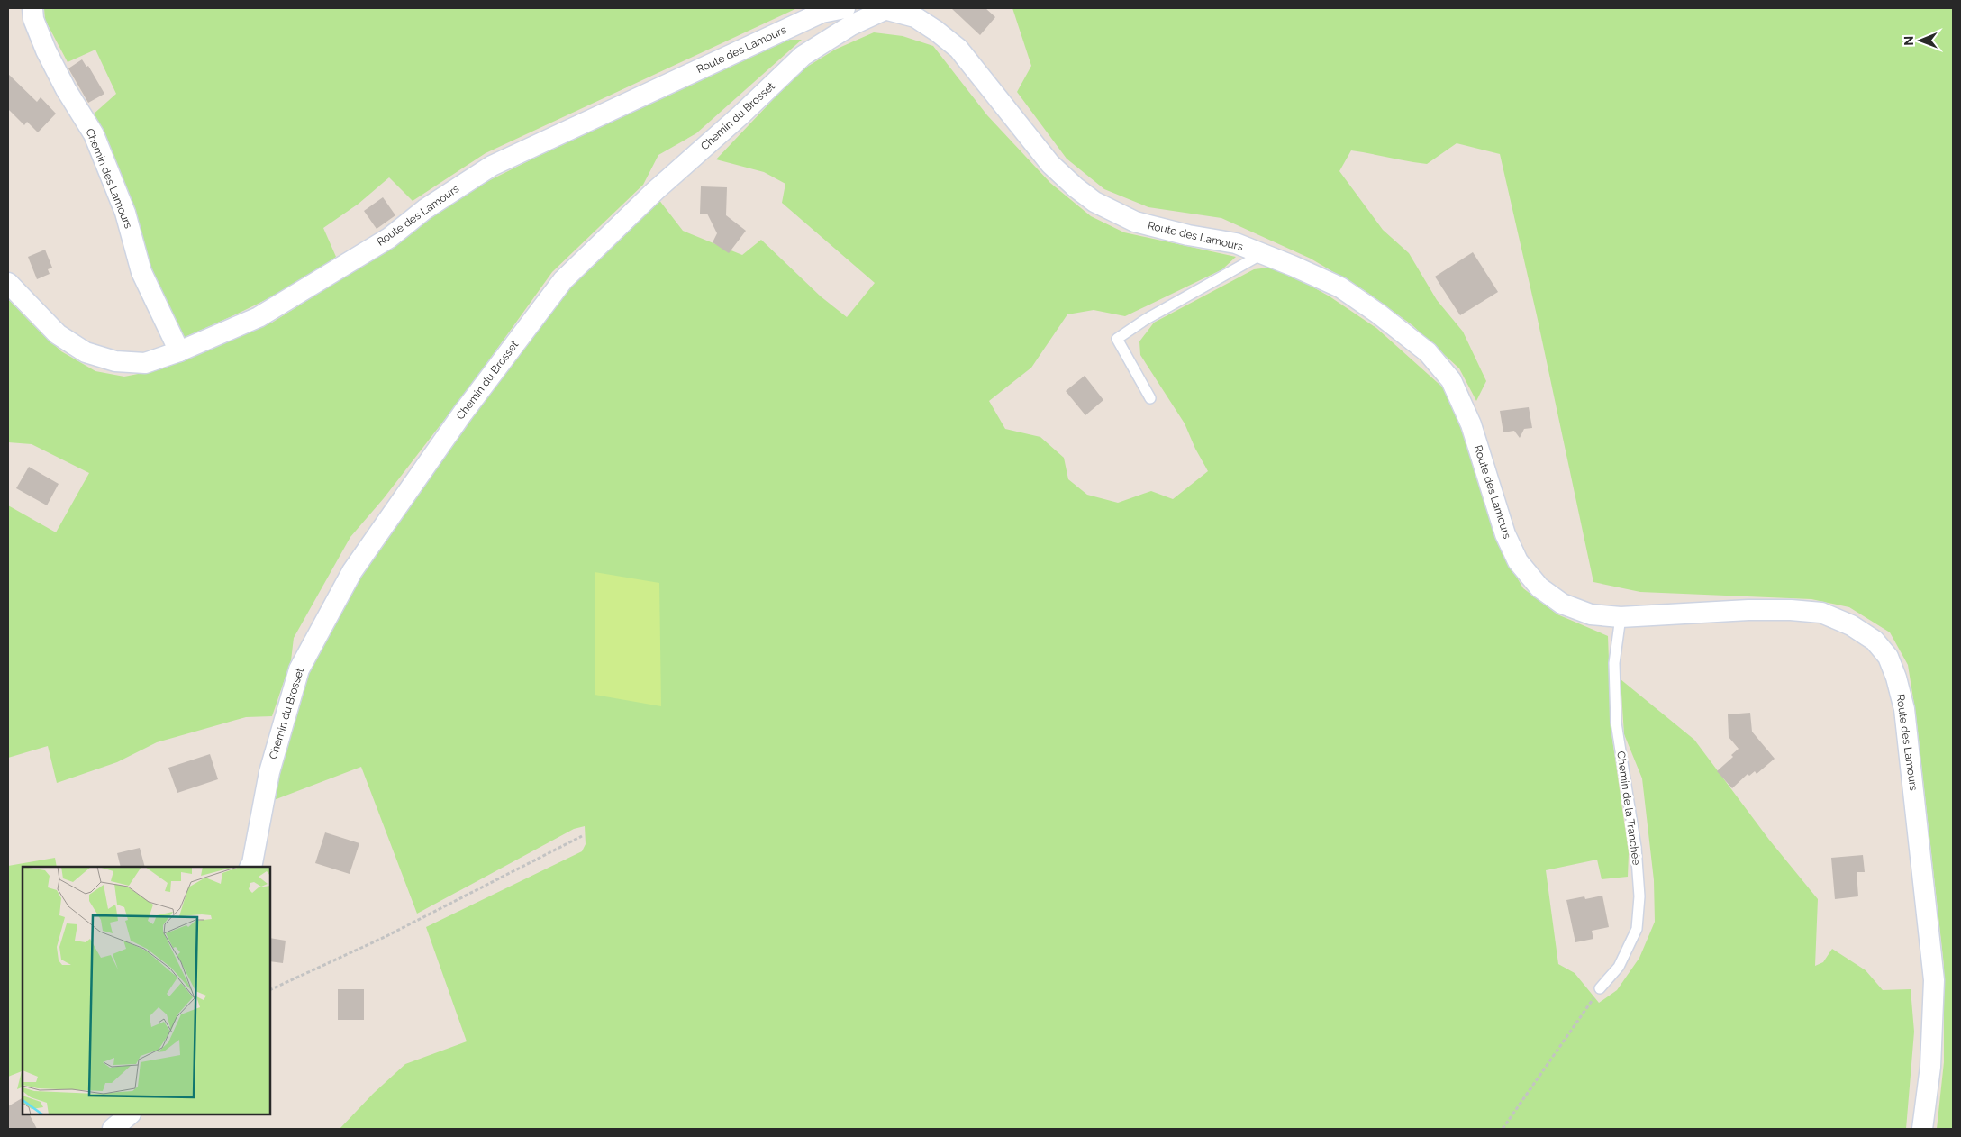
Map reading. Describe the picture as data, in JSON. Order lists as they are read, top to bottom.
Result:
{
  "streets": {
    "street": ["Route des Lamours", "Chemin du Brosset", "Chemin des Lamours"],
    "lane": ["Chemin de la Tranchée"]
  },
  "crossings": [
    ["Route des Lamours", "Chemin du Brosset"],
    ["Route des Lamours", "Chemin des Lamours"],
    ["Route des Lamours", "Chemin de la Tranchée"]
  ],
  "north": "left"
}
